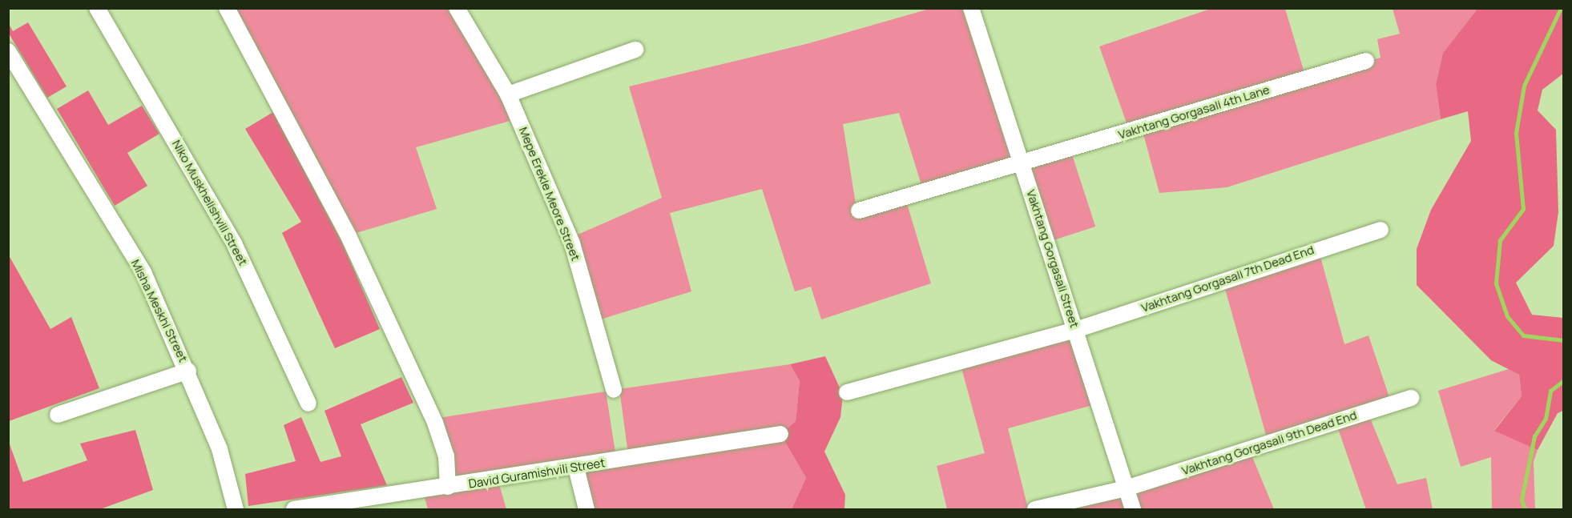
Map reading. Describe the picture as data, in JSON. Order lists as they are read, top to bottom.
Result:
{
  "streets": {
    "street": [
      "Vakhtang Gorgasali 4th Lane",
      "Mepe Erekle Meore Street",
      "Niko Muskhelishvili Street",
      "Vakhtang Gorgasali Street",
      "Vakhtang Gorgasali 7th Dead End",
      "Misha Meskhi Street",
      "Vakhtang Gorgasali 9th Dead End",
      "David Guramishvili Street"
    ]
  },
  "crossings": [
    ["Vakhtang Gorgasali 4th Lane", "Vakhtang Gorgasali Street"],
    ["Vakhtang Gorgasali Street", "Vakhtang Gorgasali 7th Dead End"],
    ["Vakhtang Gorgasali Street", "Vakhtang Gorgasali 9th Dead End"]
  ]
}
